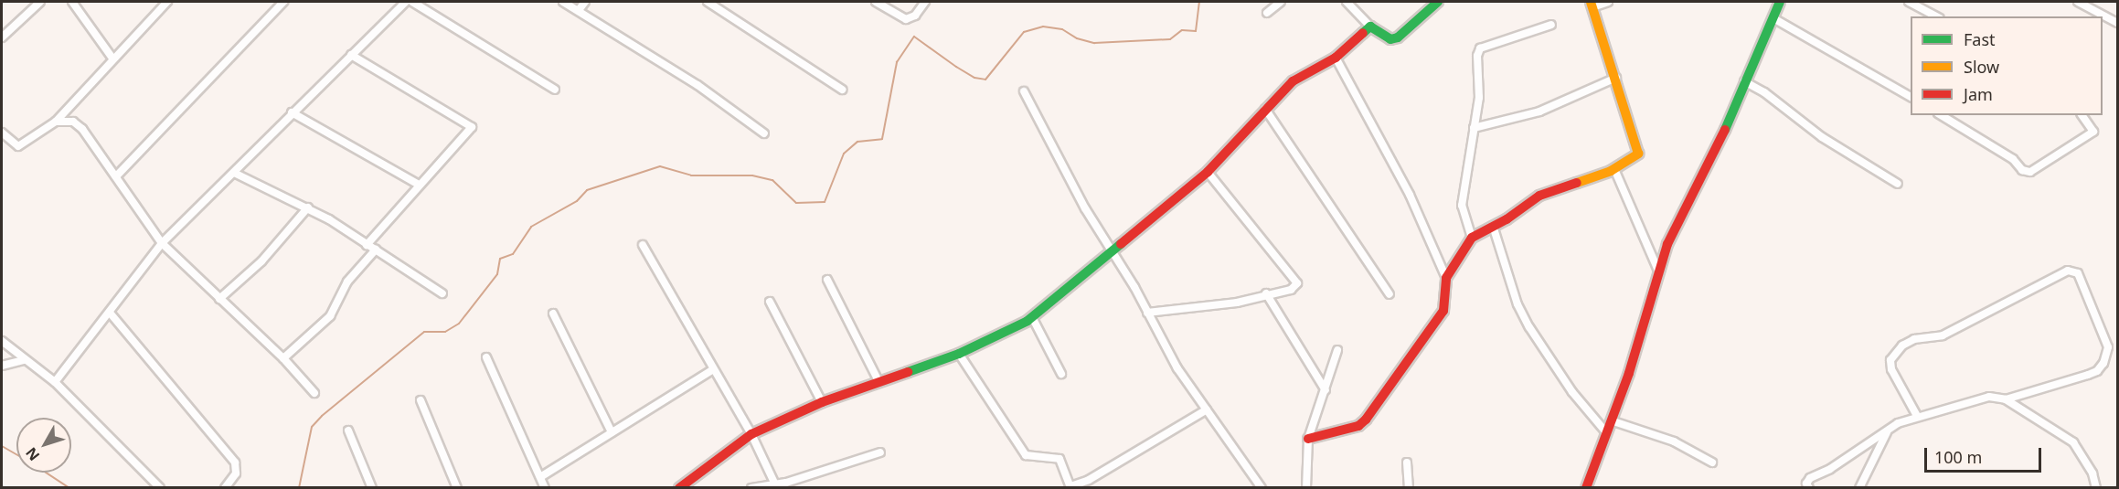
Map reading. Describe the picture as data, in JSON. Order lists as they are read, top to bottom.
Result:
{
  "legend": ["Fast", "Slow", "Jam"],
  "scale_bar": "100 m",
  "north": "bottom left"
}
